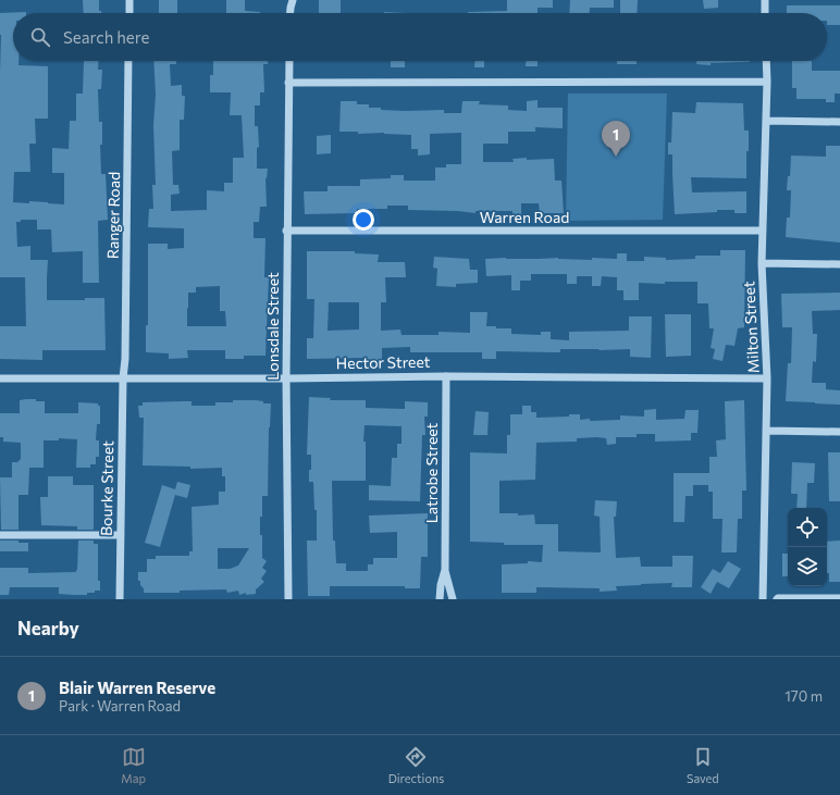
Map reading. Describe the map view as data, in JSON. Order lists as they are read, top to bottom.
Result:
{
  "streets": {
    "street": [
      "Ranger Road",
      "Warren Road",
      "Lonsdale Street",
      "Milton Street",
      "Hector Street",
      "Latrobe Street",
      "Bourke Street"
    ]
  },
  "crossings": [
    ["Ranger Road", "Hector Street"],
    ["Ranger Road", "Bourke Street"],
    ["Warren Road", "Lonsdale Street"],
    ["Warren Road", "Milton Street"],
    ["Lonsdale Street", "Hector Street"],
    ["Milton Street", "Hector Street"],
    ["Hector Street", "Latrobe Street"],
    ["Hector Street", "Bourke Street"]
  ],
  "page": {
    "search": "Search here",
    "pins": "1",
    "heading": "Nearby",
    "list": [
      {
        "mark": "1",
        "name": "Blair Warren Reserve",
        "note": "Park · Warren Road",
        "value": "170 m"
      }
    ],
    "nav": ["Map", "Directions", "Saved"]
  }
}
